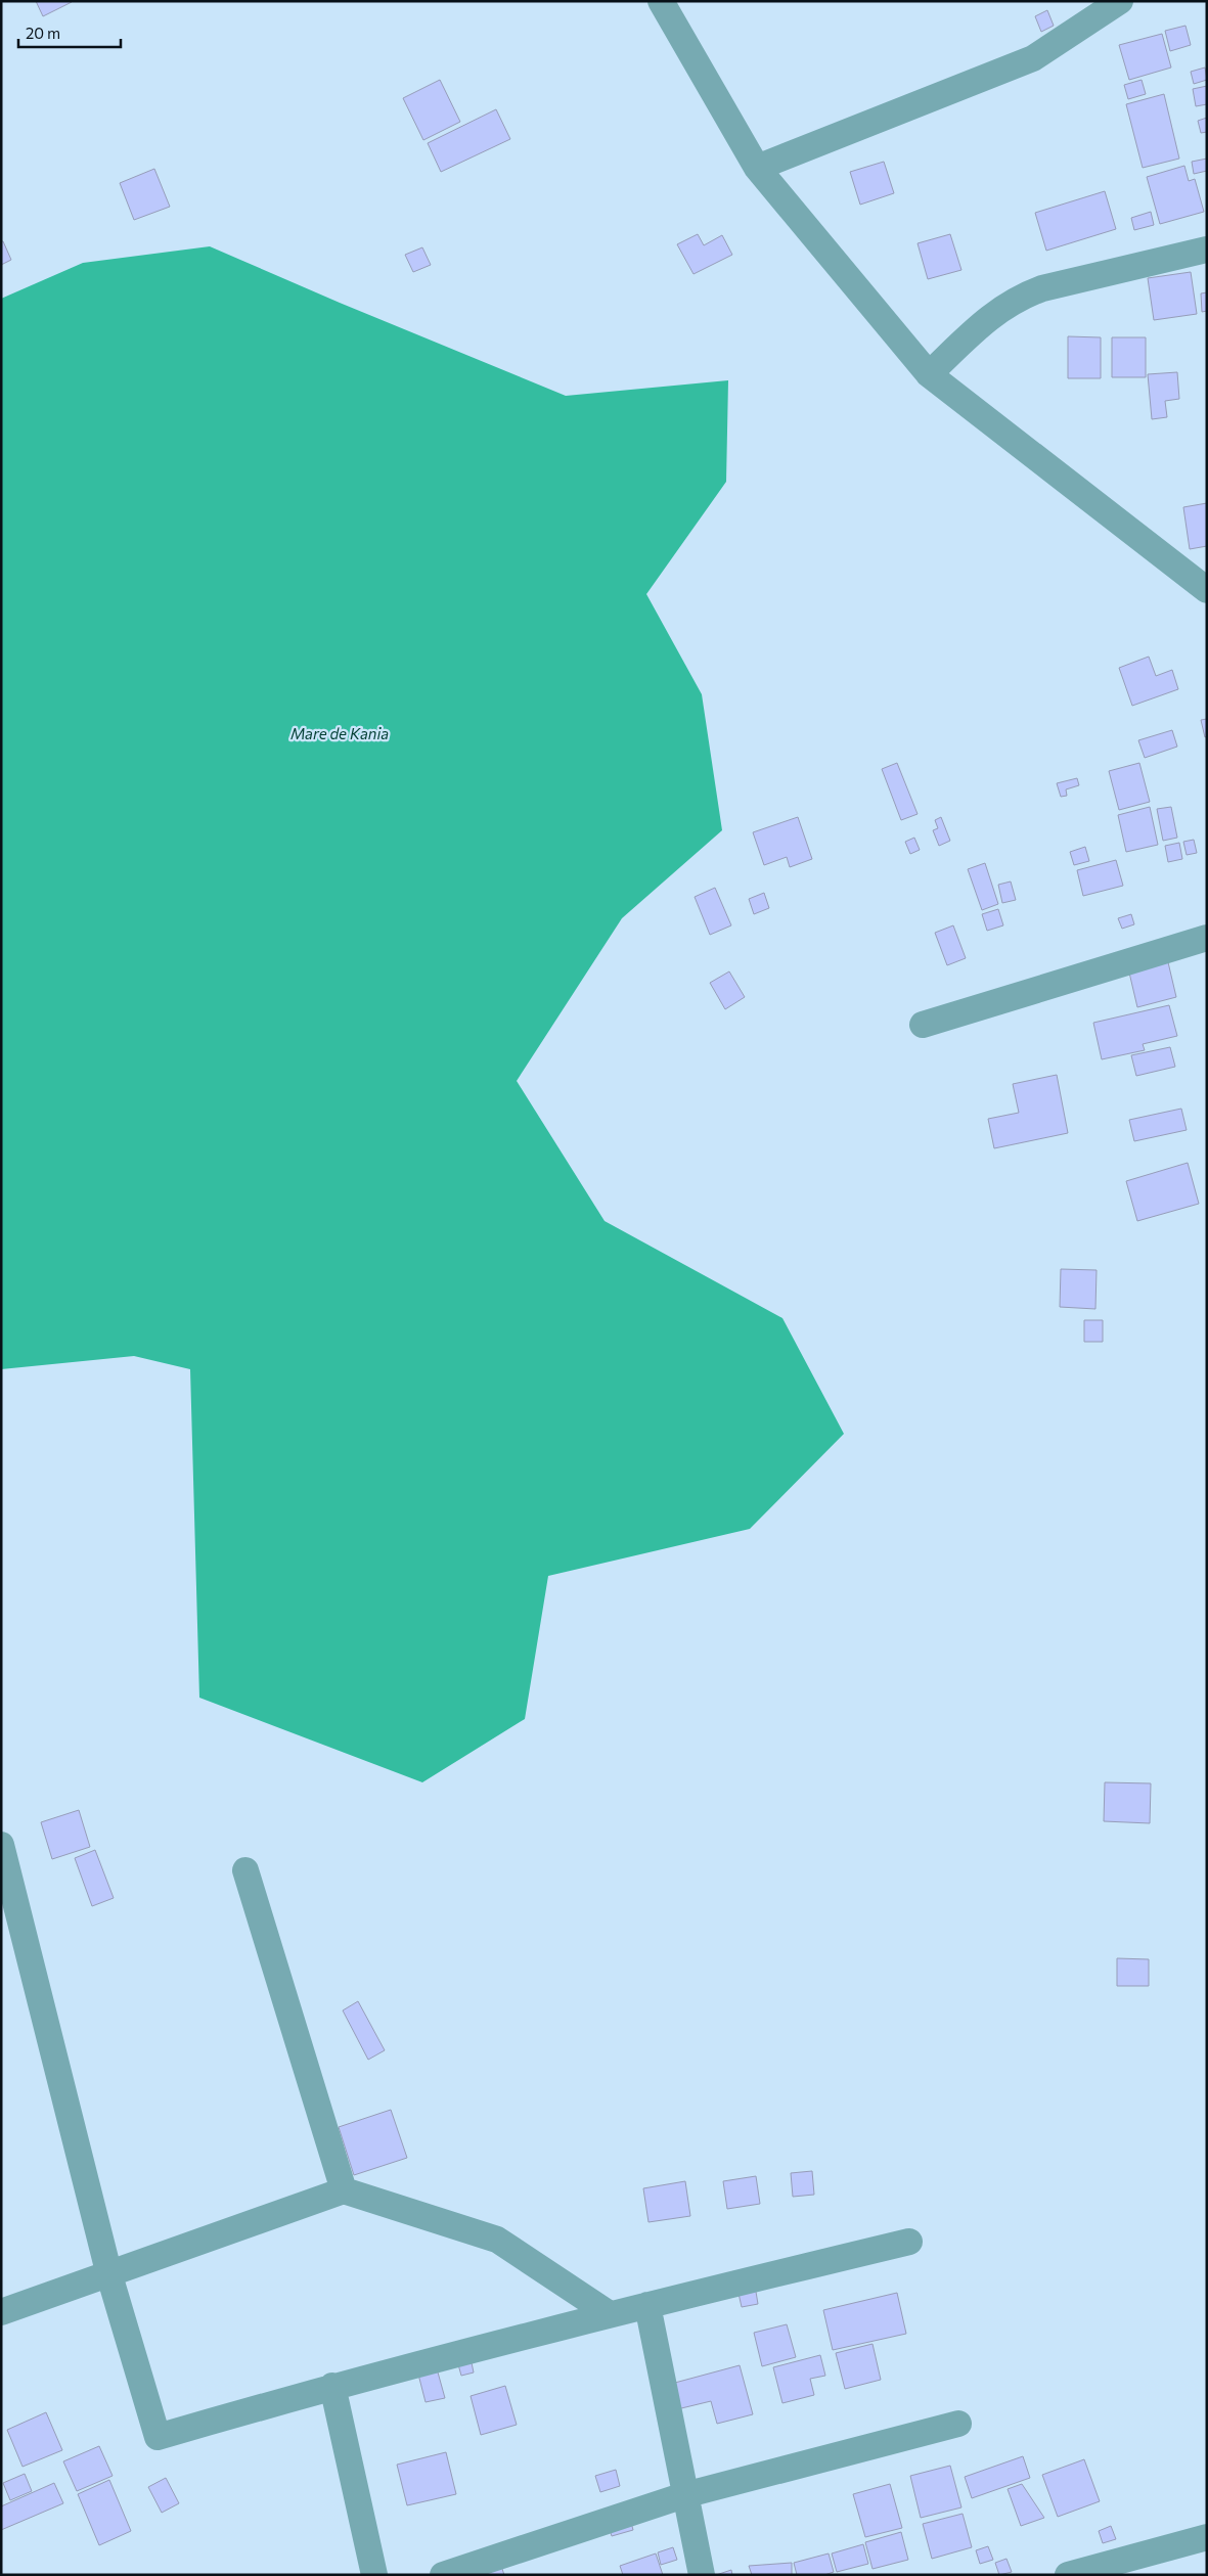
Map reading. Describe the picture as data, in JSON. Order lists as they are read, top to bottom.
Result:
{
  "water": ["Mare de Kania"],
  "scale_bar": "20 m"
}
